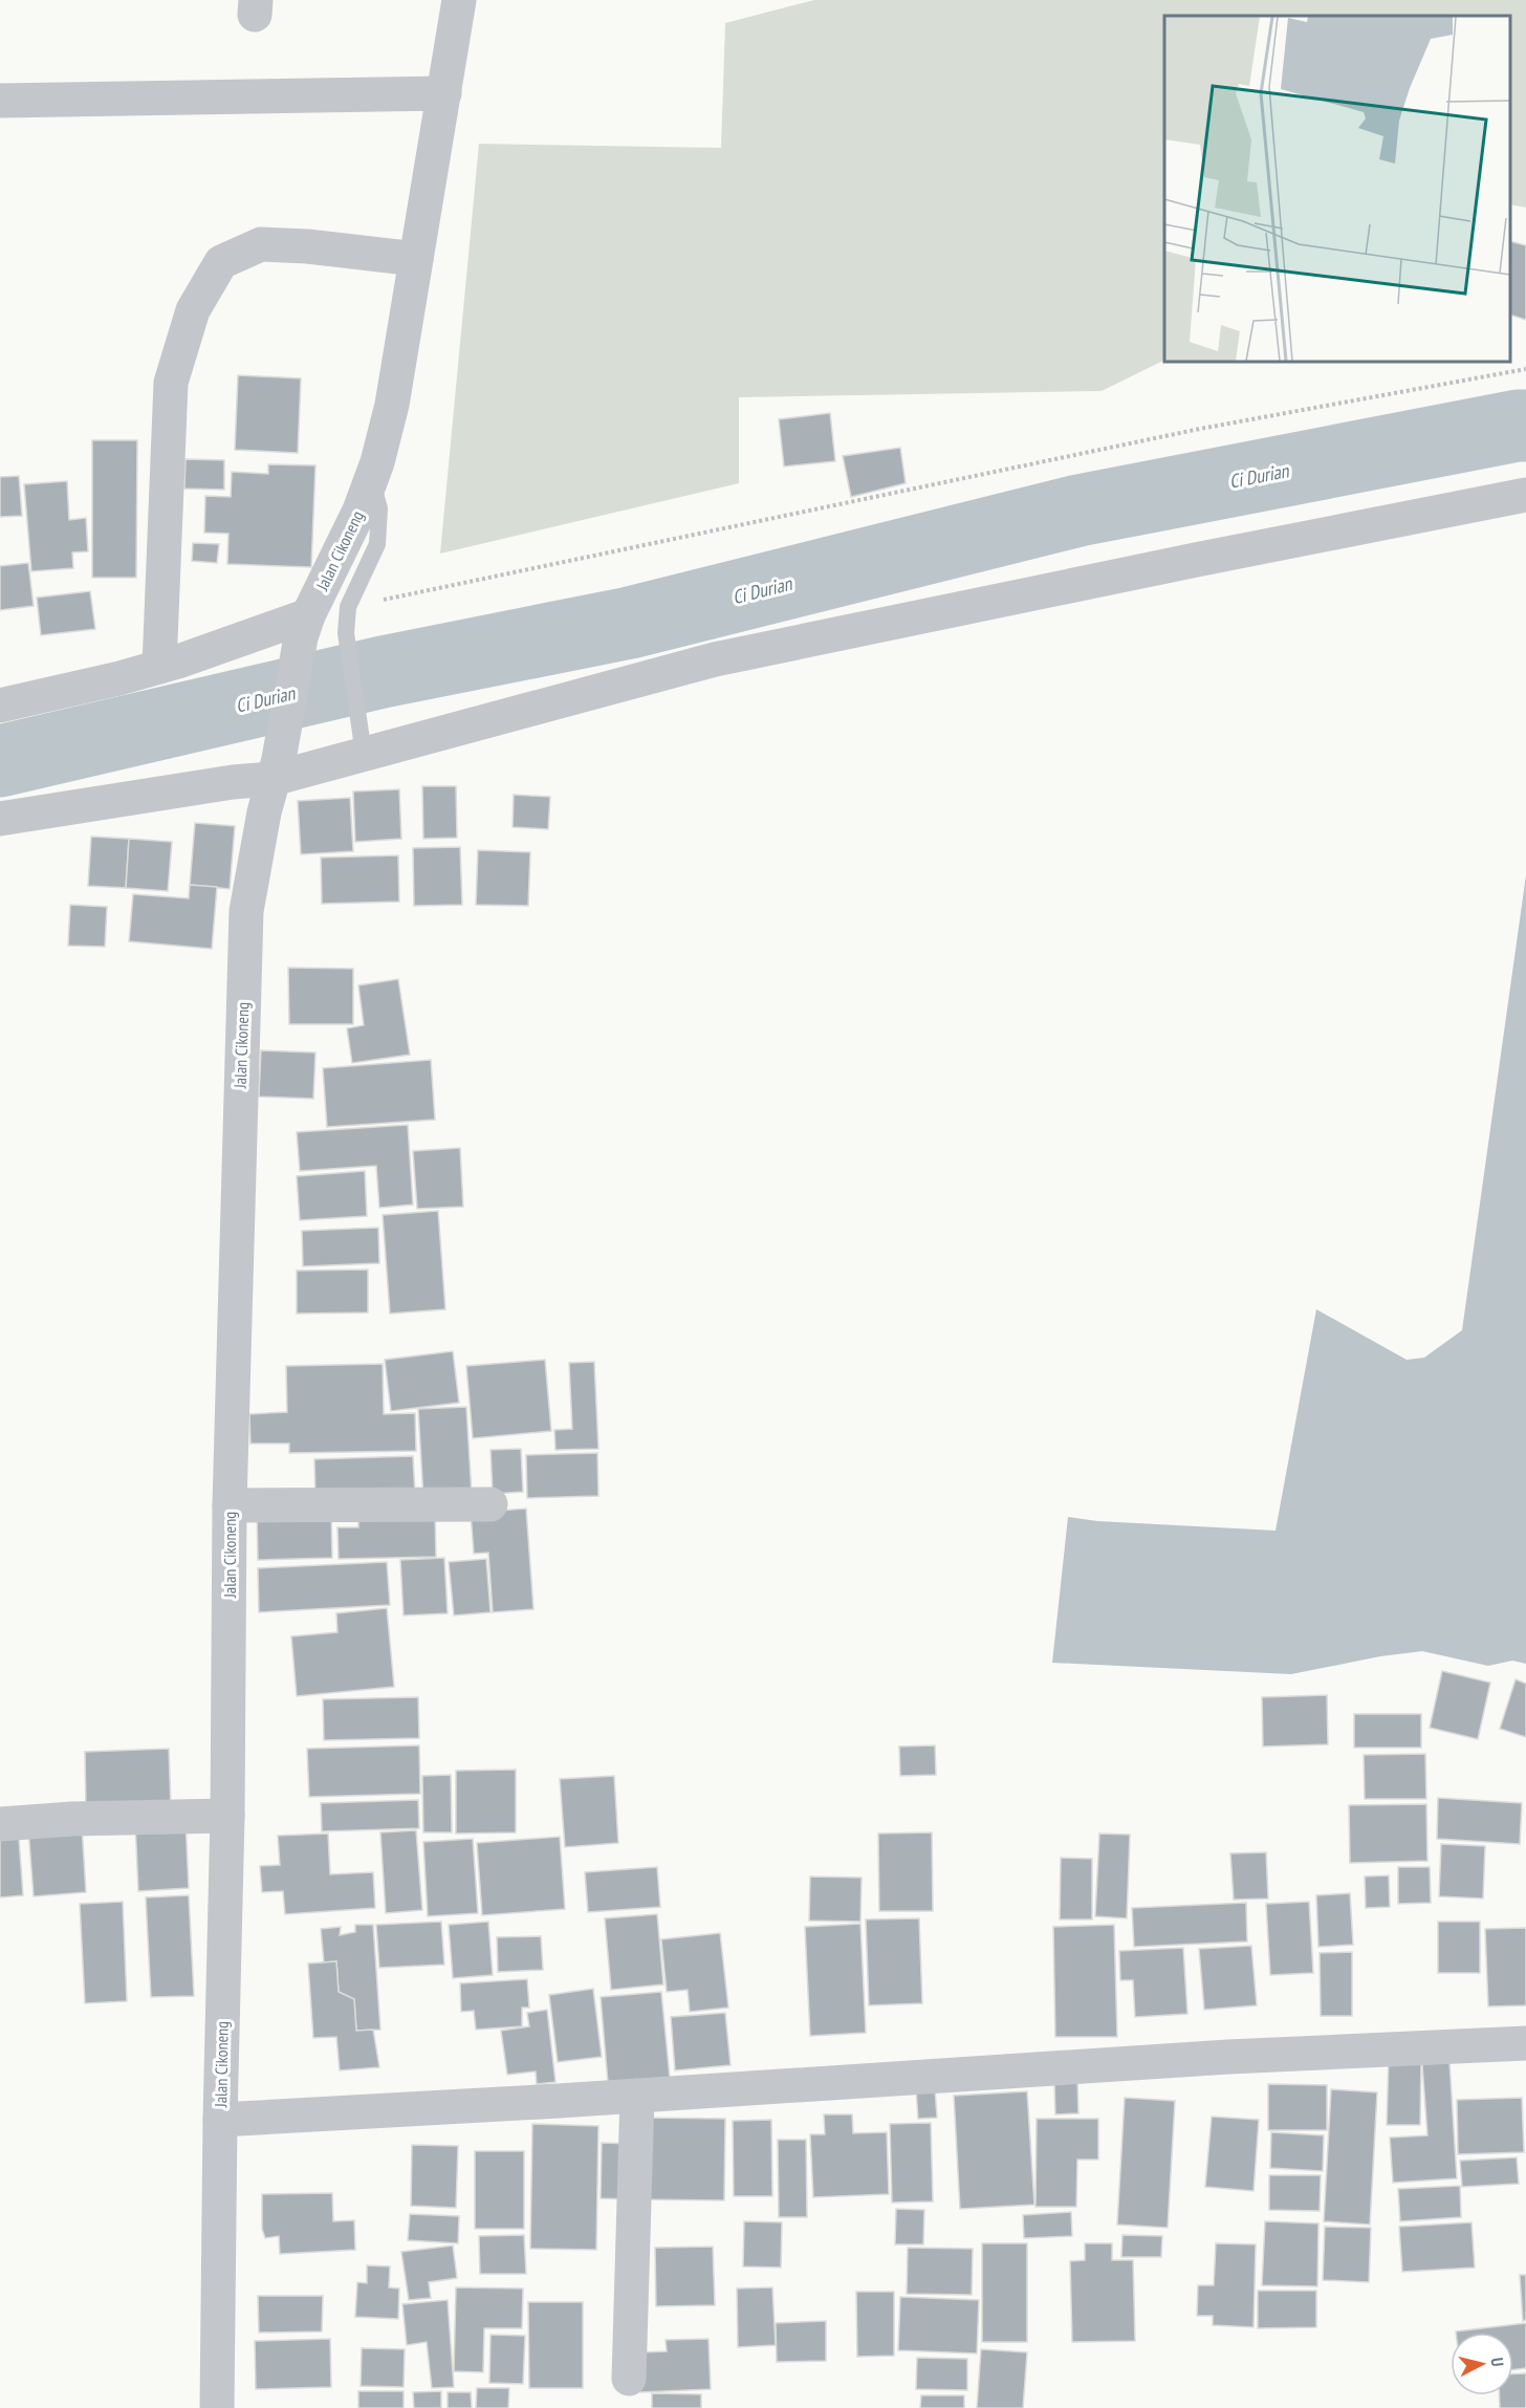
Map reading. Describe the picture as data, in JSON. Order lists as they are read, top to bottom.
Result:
{
  "streets": {
    "street": ["Jalan Cikoneng"]
  },
  "water": ["Ci Durian"],
  "north": "right"
}
